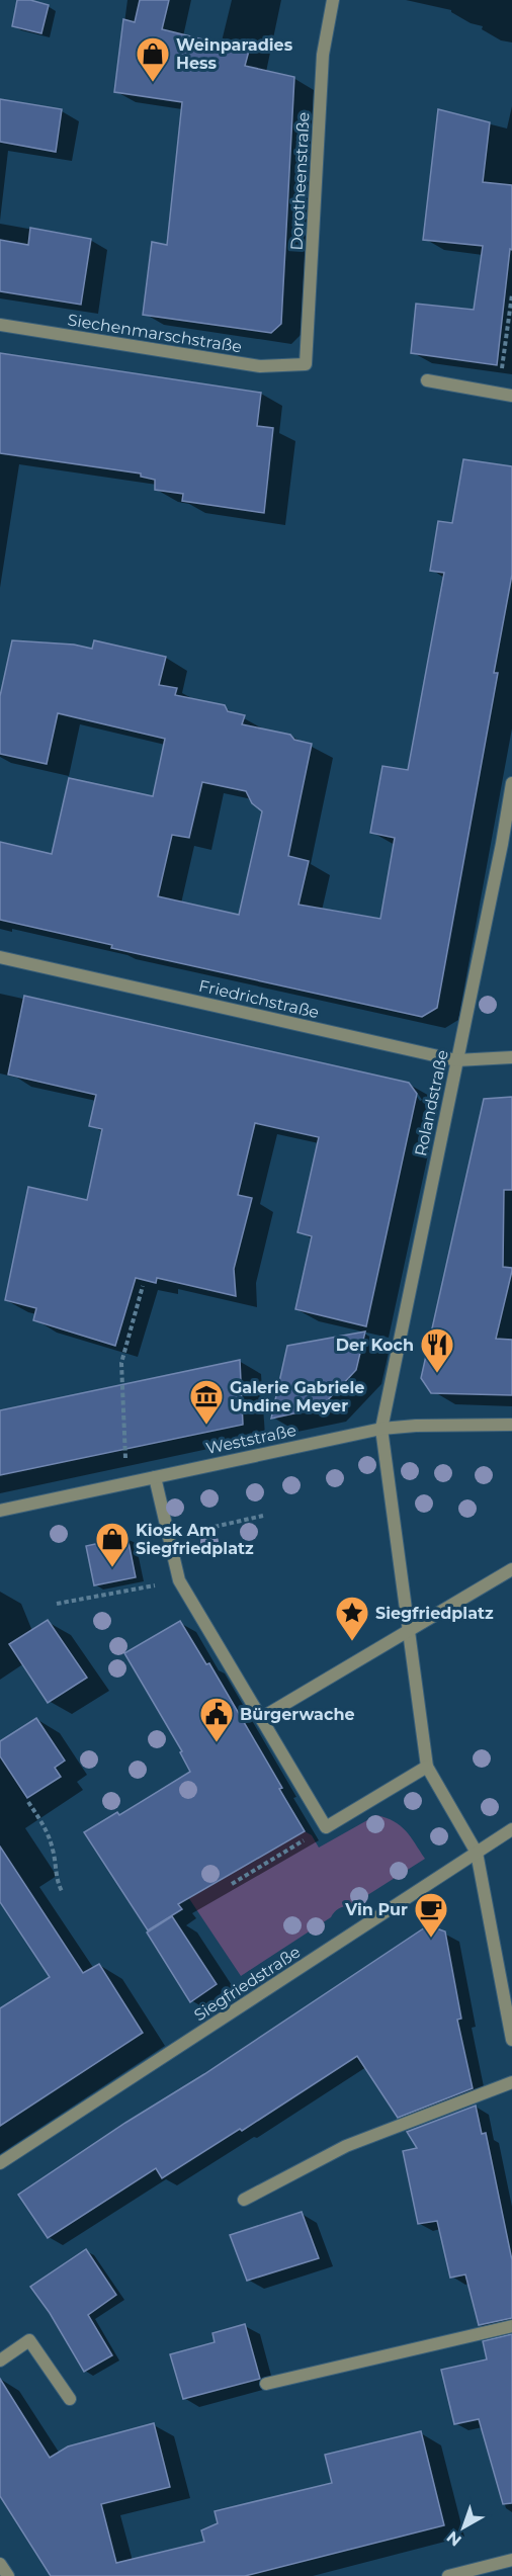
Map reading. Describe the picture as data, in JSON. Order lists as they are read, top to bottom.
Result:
{
  "streets": {
    "street": [
      "Dorotheenstraße",
      "Siechenmarschstraße",
      "Friedrichstraße",
      "Rolandstraße",
      "Weststraße",
      "Siegfriedstraße"
    ]
  },
  "crossings": [
    ["Dorotheenstraße", "Siechenmarschstraße"],
    ["Friedrichstraße", "Rolandstraße"],
    ["Rolandstraße", "Weststraße"]
  ],
  "places": {
    "shop": ["Weinparadies Hess", "Kiosk Am Siegfriedplatz"],
    "restaurant": ["Der Koch"],
    "museum": ["Galerie Gabriele Undine Meyer"],
    "place": ["Siegfriedplatz"],
    "public building": ["Bürgerwache"],
    "cafe": ["Vin Pur"]
  },
  "north": "bottom left"
}
